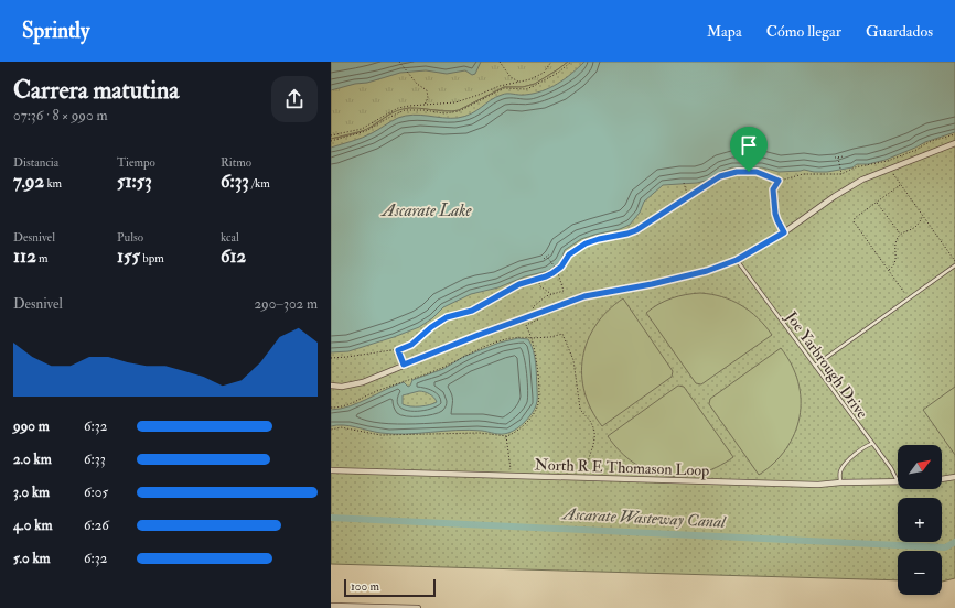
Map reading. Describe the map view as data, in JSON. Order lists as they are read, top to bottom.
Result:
{
  "streets": {
    "street": ["North R E Thomason Loop"],
    "lane": ["Joe Yarbrough Drive"]
  },
  "water": ["Ascarate Lake", "Ascarate Wasteway Canal"],
  "scale_bar": "100 m",
  "north": "top right",
  "page": {
    "header": "Sprintly",
    "nav": ["Mapa", "Cómo llegar", "Guardados"],
    "heading": ["Carrera matutina", "07:36 · 8 × 990 m"],
    "stats": [
      ["Distancia", "7.92 km"],
      ["Tiempo", "51:53"],
      ["Ritmo", "6:33 /km"],
      ["Desnivel", "112 m"],
      ["Pulso", "155 bpm"],
      ["kcal", "612"]
    ],
    "chart": ["Desnivel", "290–302 m"],
    "list": [
      {
        "name": "990 m",
        "note": "6:32"
      },
      {
        "name": "2.0 km",
        "note": "6:33"
      },
      {
        "name": "3.0 km",
        "note": "6:05"
      },
      {
        "name": "4.0 km",
        "note": "6:26"
      },
      {
        "name": "5.0 km",
        "note": "6:32"
      }
    ],
    "map_buttons": ["+", "−"],
    "scale": "100 m"
  }
}
